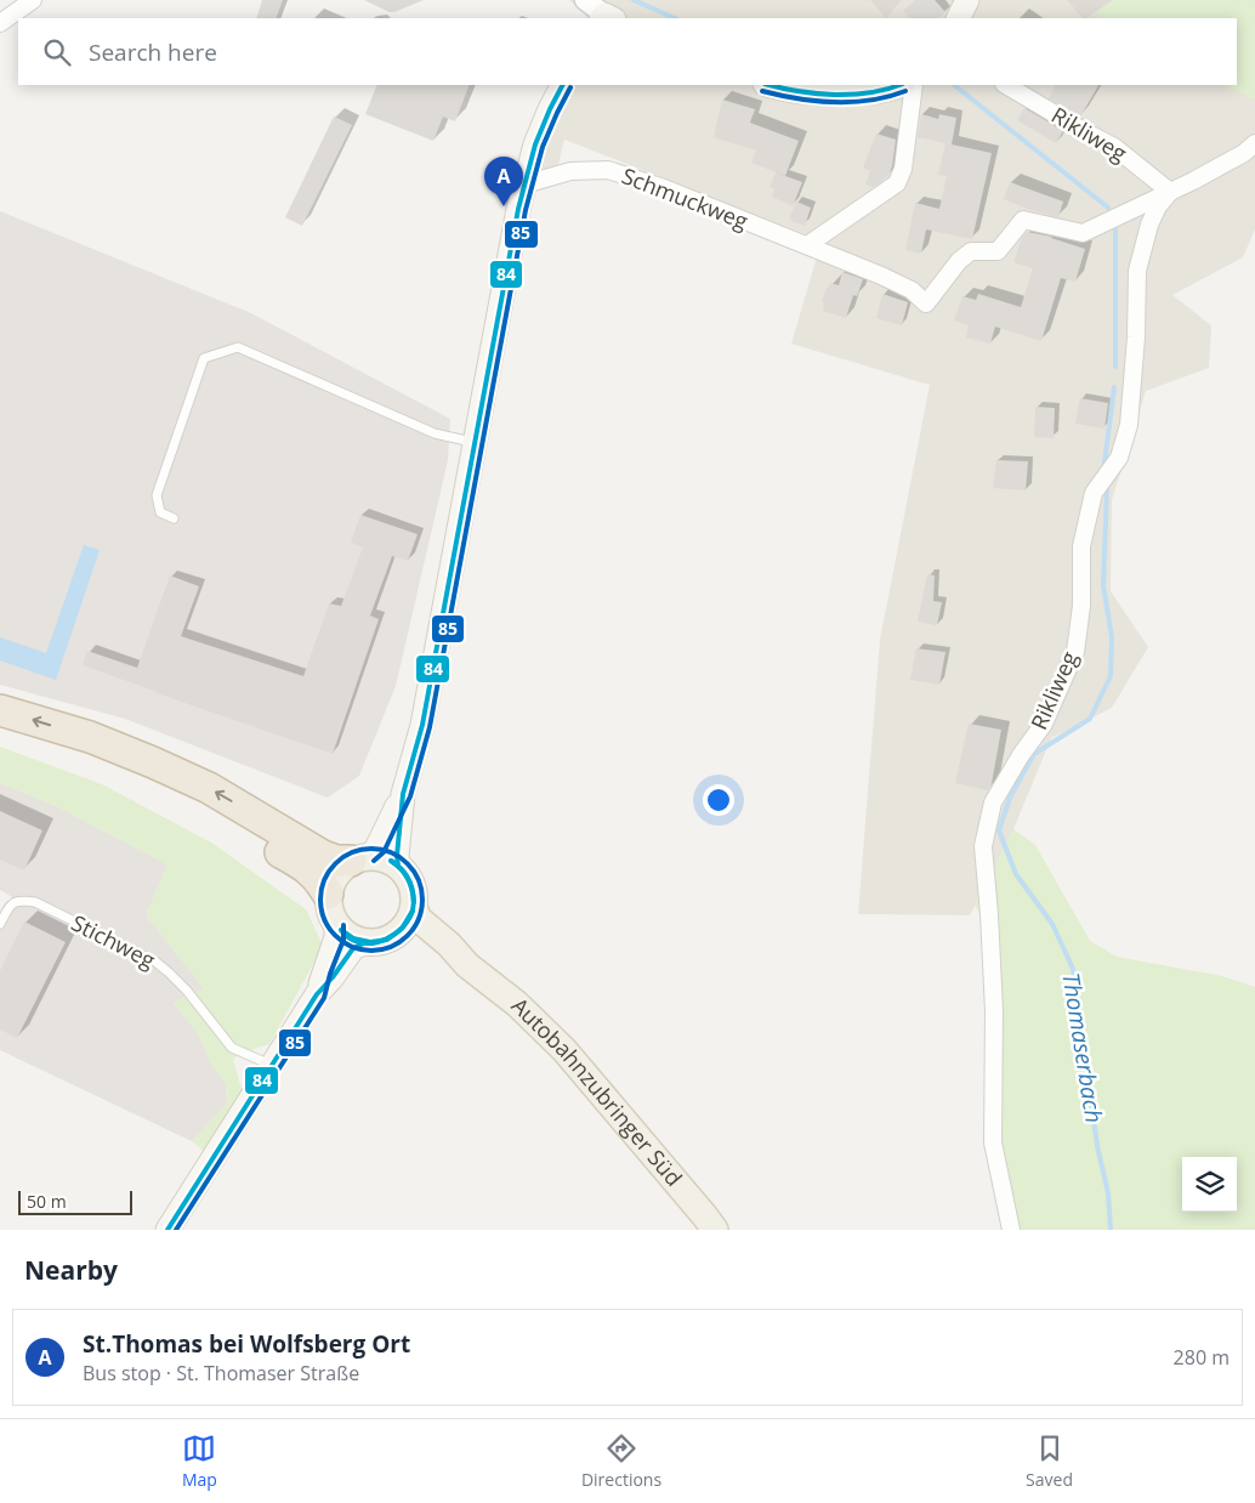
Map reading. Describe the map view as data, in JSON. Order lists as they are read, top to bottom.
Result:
{
  "streets": {
    "main road": ["Autobahnzubringer Süd"],
    "street": ["Rikliweg", "Schmuckweg"],
    "lane": ["Stichweg"]
  },
  "crossings": [
    ["Rikliweg", "Schmuckweg"]
  ],
  "water": ["Thomaserbach"],
  "lines": ["transit line 84", "transit line 85"],
  "scale_bar": "50 m",
  "page": {
    "search": "Search here",
    "pins": "A",
    "scale": "50 m",
    "heading": "Nearby",
    "list": [
      {
        "mark": "A",
        "name": "St.Thomas bei Wolfsberg Ort",
        "note": "Bus stop · St. Thomaser Straße",
        "value": "280 m"
      }
    ],
    "nav": ["Map", "Directions", "Saved"]
  }
}
